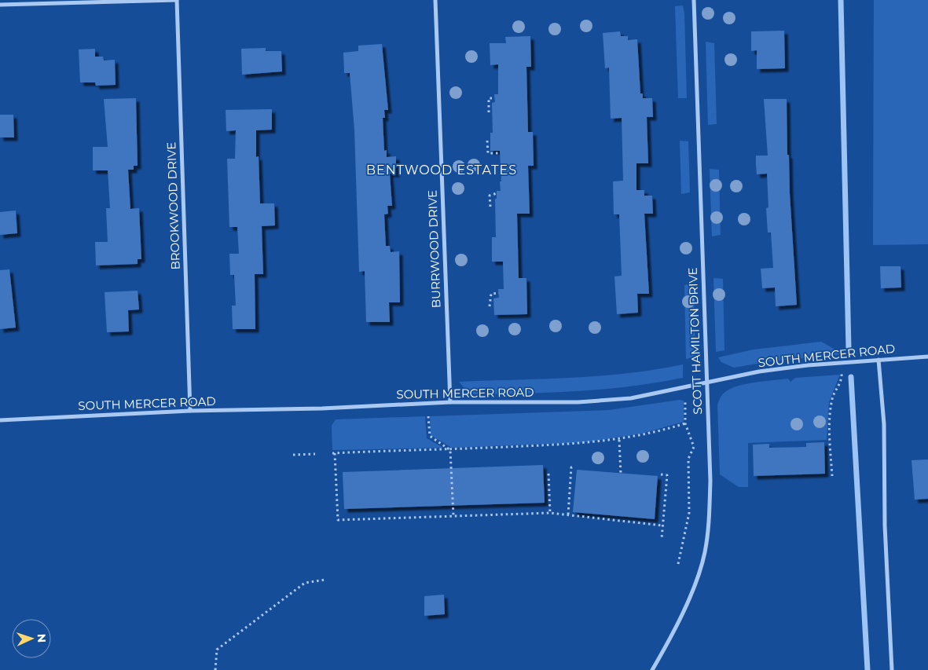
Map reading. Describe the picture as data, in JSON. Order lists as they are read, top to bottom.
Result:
{
  "streets": {
    "street": [
      "BROOKWOOD DRIVE",
      "BURRWOOD DRIVE",
      "SCOTT HAMILTON DRIVE",
      "SOUTH MERCER ROAD"
    ]
  },
  "crossings": [
    ["BROOKWOOD DRIVE", "SOUTH MERCER ROAD"],
    ["BURRWOOD DRIVE", "SOUTH MERCER ROAD"],
    ["SCOTT HAMILTON DRIVE", "SOUTH MERCER ROAD"]
  ],
  "districts": ["BENTWOOD ESTATES"],
  "north": "right"
}
